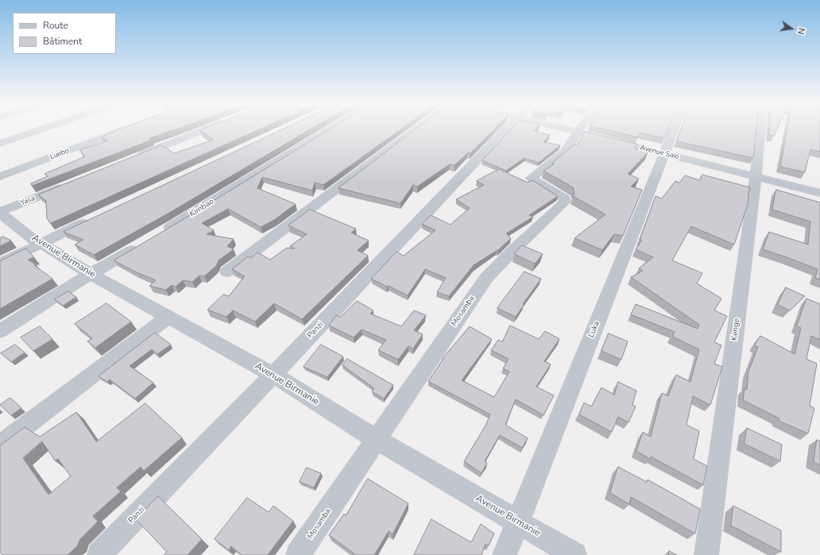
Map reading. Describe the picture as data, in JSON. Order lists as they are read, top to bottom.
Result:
{
  "streets": {
    "street": [
      "Avenue Saio",
      "Luebo",
      "Yasa",
      "Kimbao",
      "Avenue Birmanie",
      "Mosamba",
      "Luka",
      "Kenge",
      "Panzi"
    ]
  },
  "crossings": [
    ["Avenue Saio", "Luka"],
    ["Avenue Saio", "Kenge"],
    ["Yasa", "Avenue Birmanie"],
    ["Avenue Birmanie", "Mosamba"],
    ["Avenue Birmanie", "Luka"],
    ["Avenue Birmanie", "Panzi"]
  ],
  "legend": ["Route", "Bâtiment"],
  "north": "right"
}
